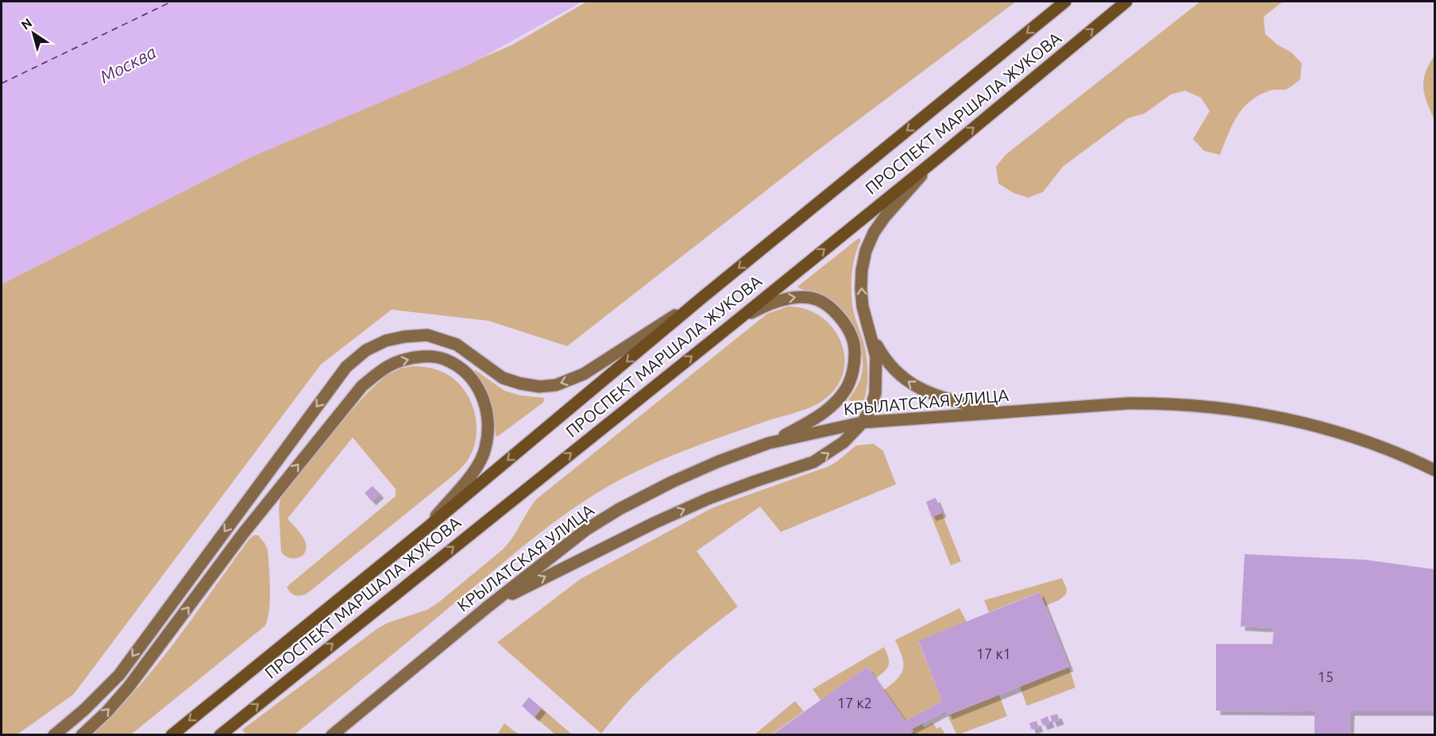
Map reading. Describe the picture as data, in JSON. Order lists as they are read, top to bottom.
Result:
{
  "streets": {
    "main road": ["ПРОСПЕКТ МАРШАЛА ЖУКОВА", "КРЫЛАТСКАЯ УЛИЦА"]
  },
  "water": ["Москва"],
  "house_numbers": ["17 к1", "15", "17 к2"],
  "north": "top left"
}
